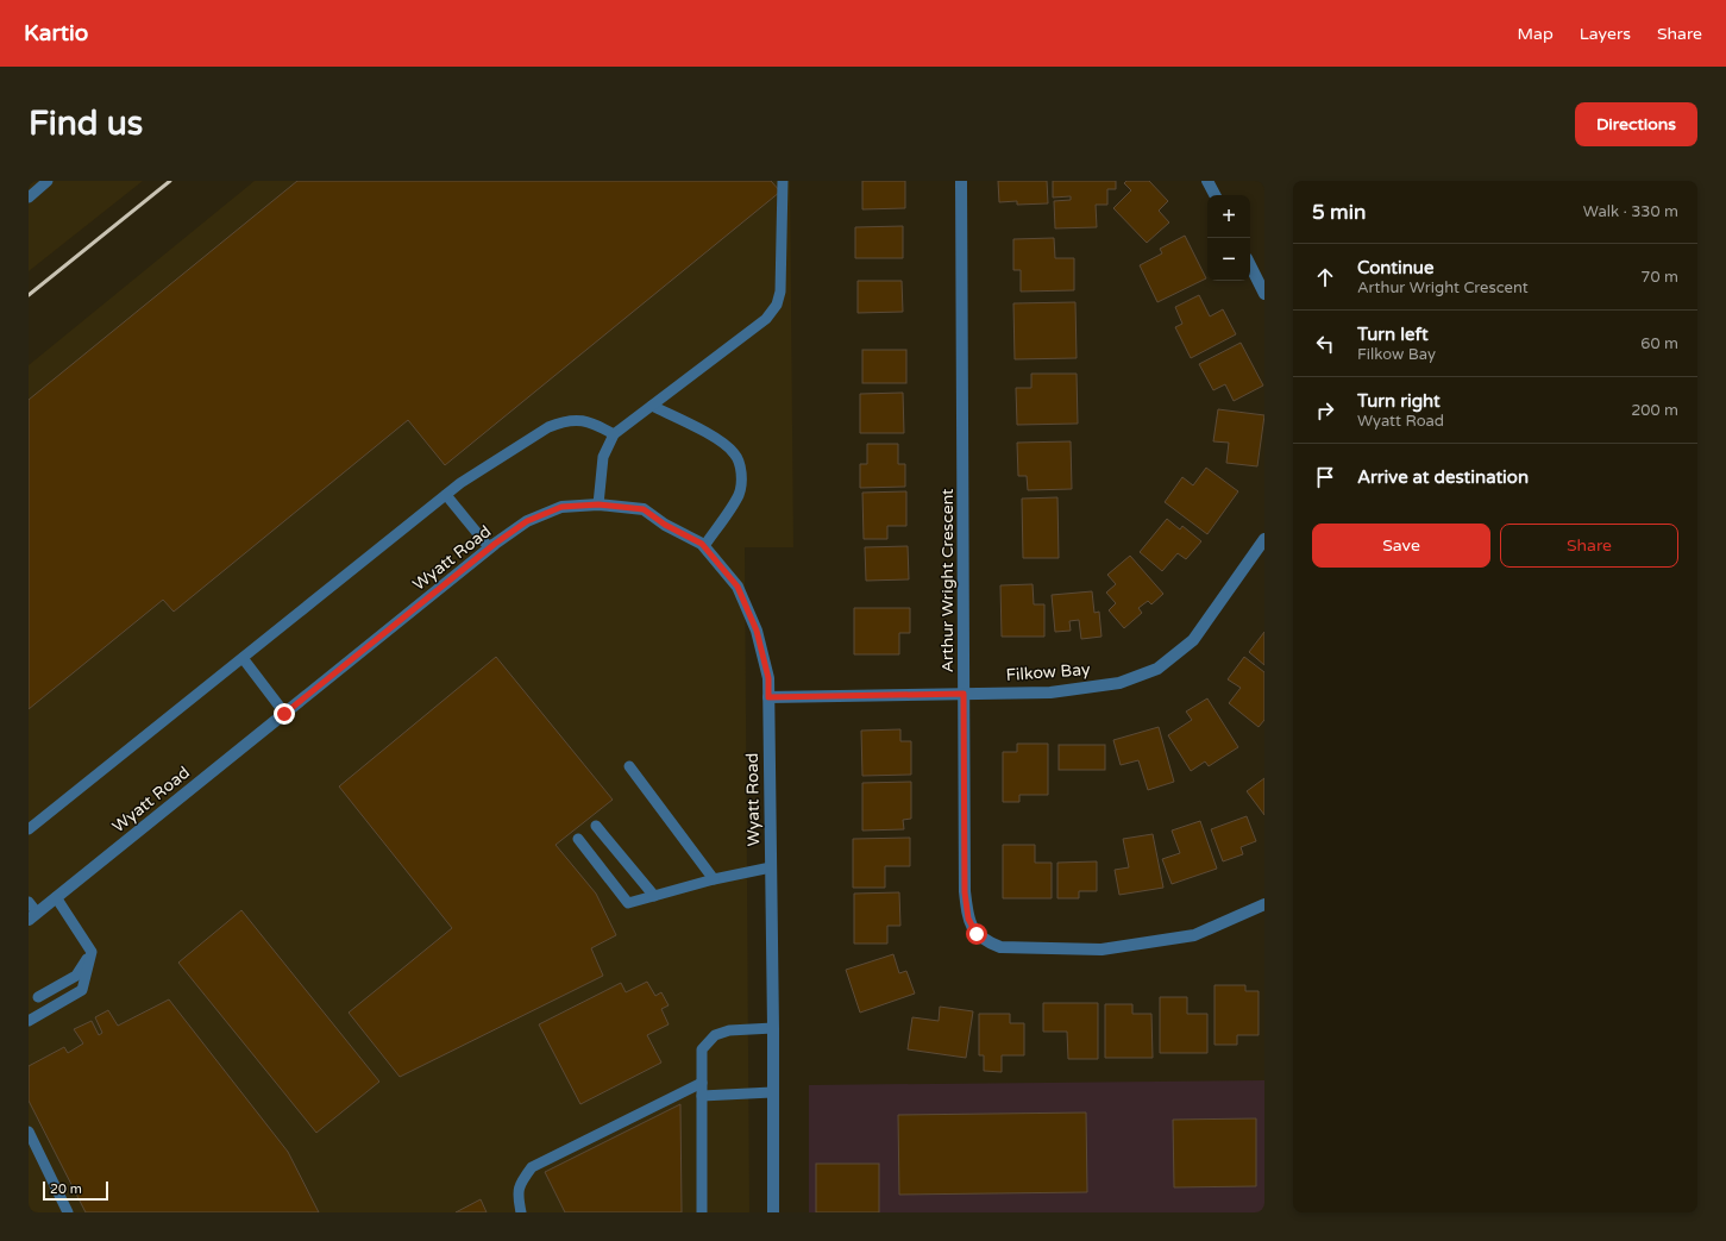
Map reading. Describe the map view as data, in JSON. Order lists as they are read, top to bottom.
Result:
{
  "streets": {
    "street": ["Wyatt Road", "Arthur Wright Crescent", "Filkow Bay"]
  },
  "crossings": [
    ["Wyatt Road", "Filkow Bay"],
    ["Arthur Wright Crescent", "Filkow Bay"]
  ],
  "scale_bar": "20 m",
  "page": {
    "header": "Kartio",
    "nav": ["Map", "Layers", "Share"],
    "buttons": [
      "Directions",
      ["Save", "Share"]
    ],
    "title": "Find us",
    "heading": ["5 min", "Walk · 330 m"],
    "map_buttons": ["+", "−"],
    "list": [
      ["Continue", "Arthur Wright Crescent", "70 m"],
      ["Turn left", "Filkow Bay", "60 m"],
      ["Turn right", "Wyatt Road", "200 m"],
      "Arrive at destination"
    ],
    "scale": "20 m"
  }
}
